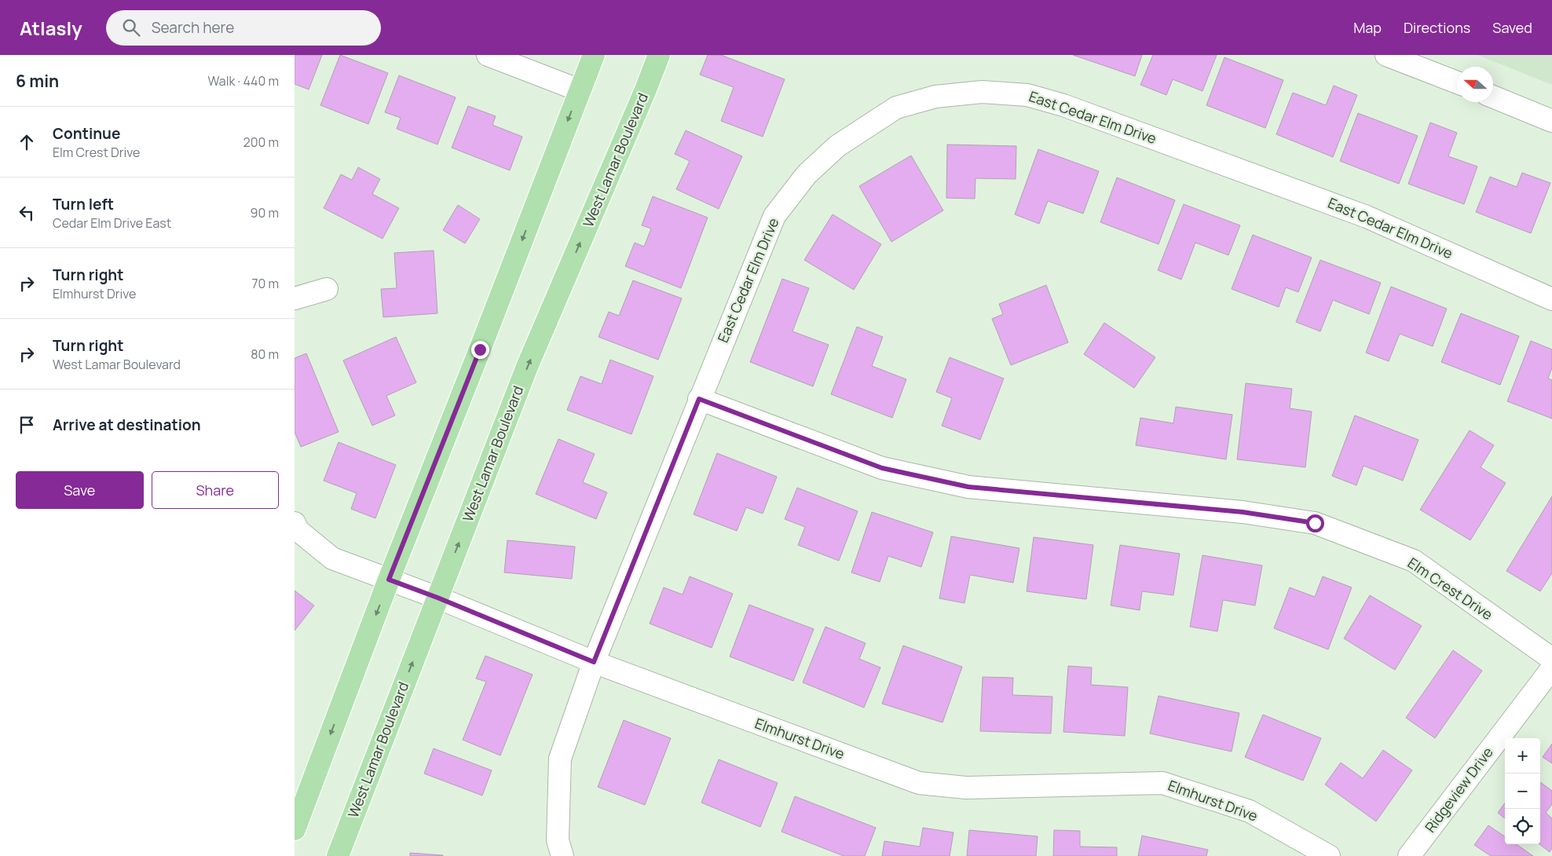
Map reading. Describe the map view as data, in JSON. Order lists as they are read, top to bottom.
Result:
{
  "streets": {
    "main road": ["West Lamar Boulevard"],
    "street": [
      "East Cedar Elm Drive",
      "Elm Crest Drive",
      "Elmhurst Drive",
      "Ridgeview Drive"
    ]
  },
  "crossings": [
    ["East Cedar Elm Drive", "Elm Crest Drive"],
    ["East Cedar Elm Drive", "Elmhurst Drive"],
    ["West Lamar Boulevard", "Elmhurst Drive"]
  ],
  "north": "left",
  "page": {
    "header": "Atlasly",
    "search": "Search here",
    "nav": ["Map", "Directions", "Saved"],
    "heading": ["6 min", "Walk · 440 m"],
    "list": [
      ["Continue", "Elm Crest Drive", "200 m"],
      ["Turn left", "Cedar Elm Drive East", "90 m"],
      ["Turn right", "Elmhurst Drive", "70 m"],
      ["Turn right", "West Lamar Boulevard", "80 m"],
      "Arrive at destination"
    ],
    "buttons": ["Save", "Share"],
    "map_buttons": ["+", "−"]
  }
}
